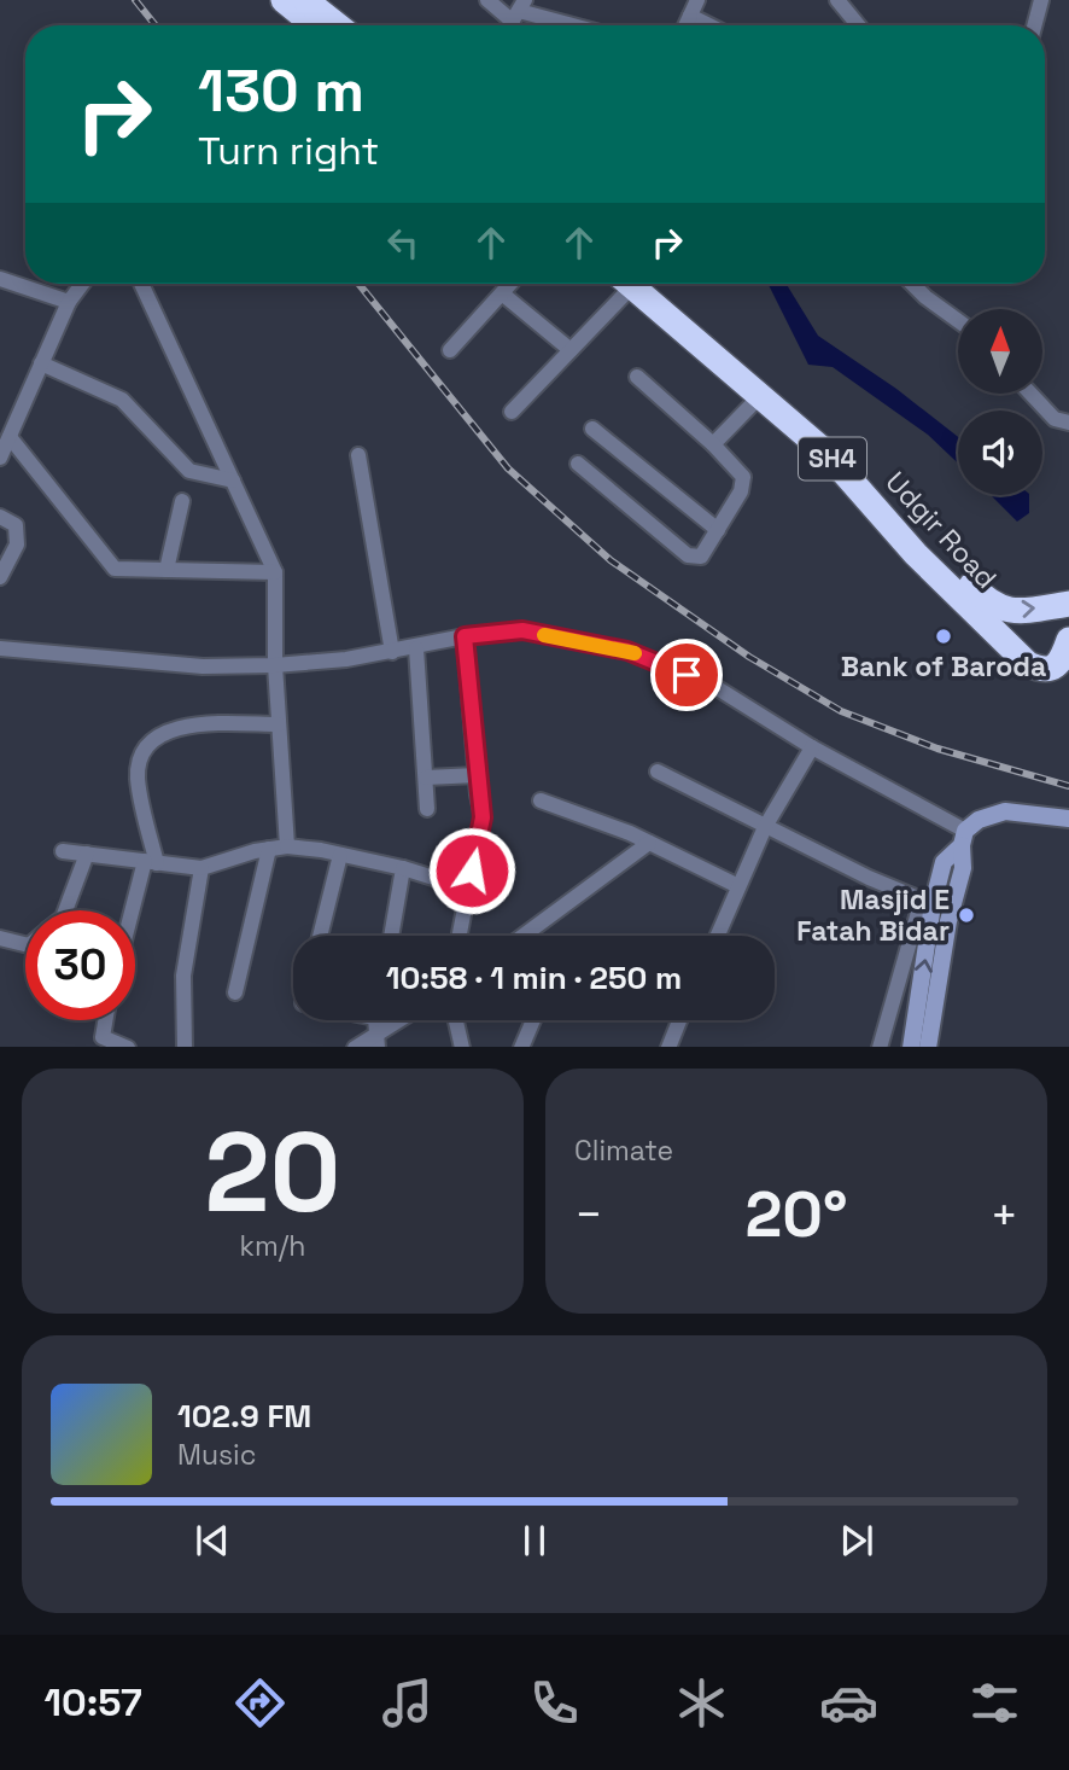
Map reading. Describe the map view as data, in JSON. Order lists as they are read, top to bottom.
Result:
{
  "streets": {
    "highway": ["SH4", "Udgir Road"]
  },
  "one_way": ["Udgir Road"],
  "places": ["Bank of Baroda", "Masjid E Fatah Bidar"],
  "north": "top",
  "page": {
    "turn": ["130 m", "Turn right"],
    "limit": "30",
    "trip": "10:58 · 1 min · 250 m",
    "tile": [
      ["20", "km/h"],
      "Climate"
    ],
    "heat": ["−", "20°", "+"],
    "song": ["102.9 FM", "Music"],
    "tabs": "10:57"
  }
}
